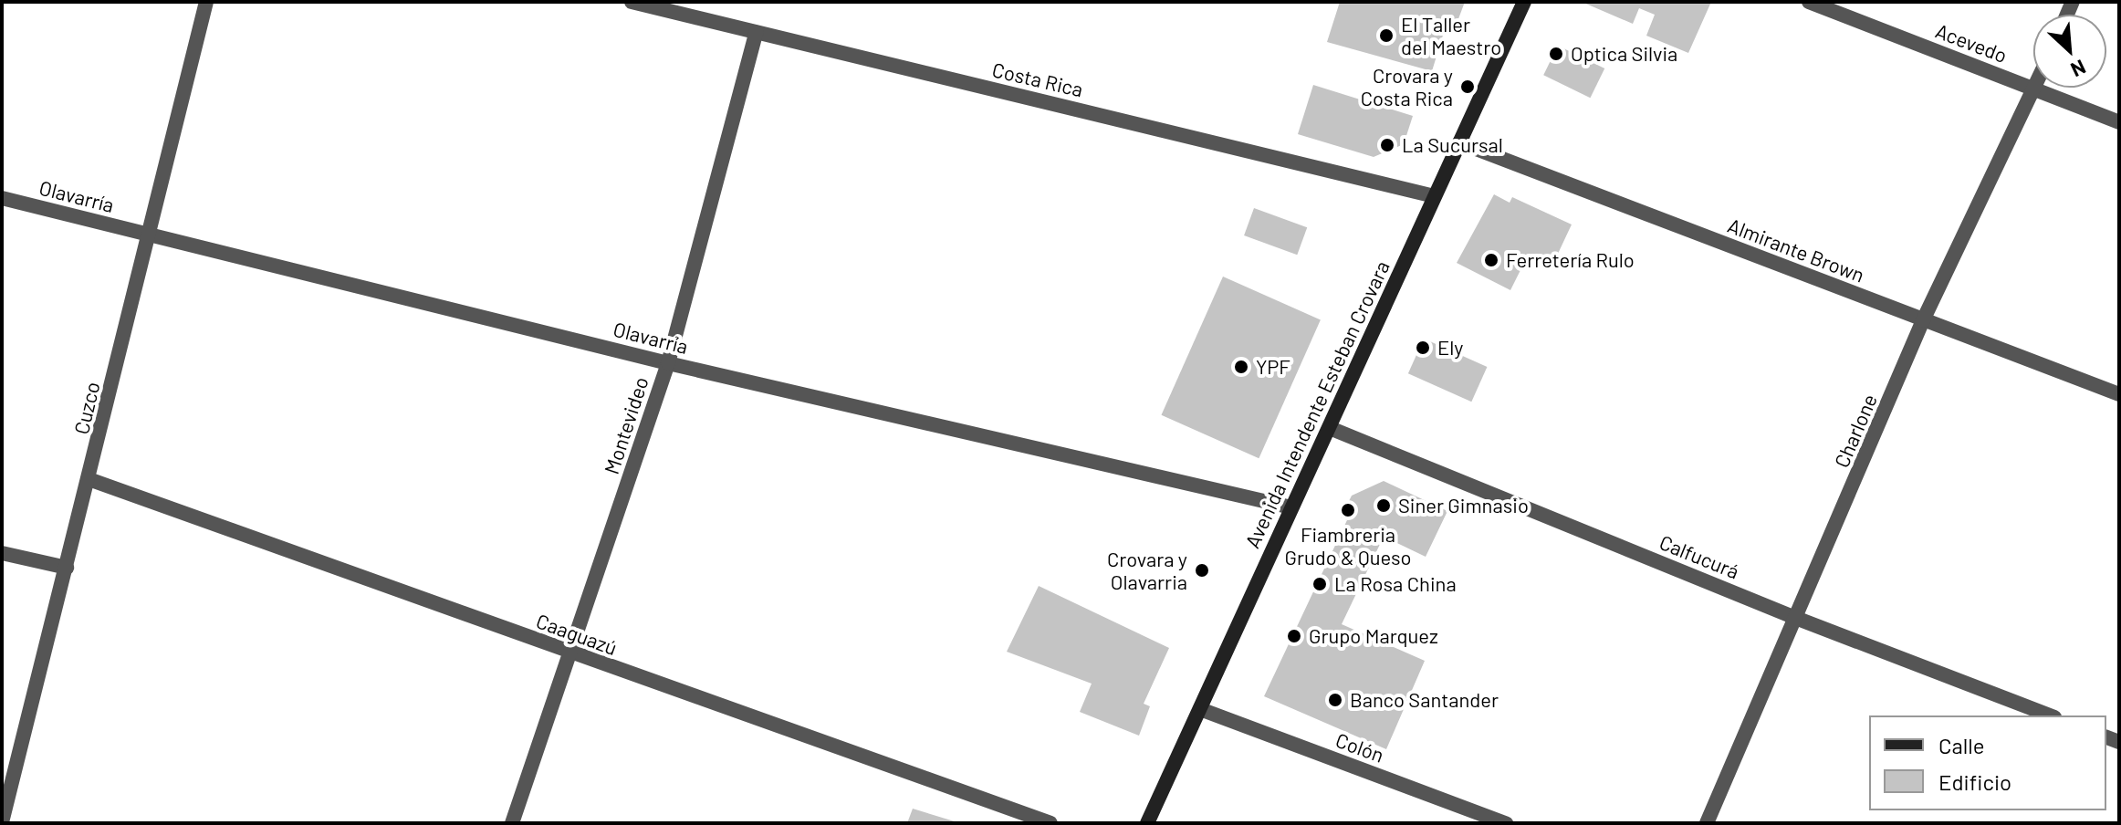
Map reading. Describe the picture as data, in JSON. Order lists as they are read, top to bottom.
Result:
{
  "streets": {
    "main road": ["Avenida Intendente Esteban Crovara"],
    "street": [
      "Acevedo",
      "Costa Rica",
      "Olavarría",
      "Almirante Brown",
      "Cuzco",
      "Montevideo",
      "Charlone",
      "Calfucurá",
      "Caaguazú",
      "Colón"
    ]
  },
  "crossings": [
    ["Acevedo", "Charlone"],
    ["Costa Rica", "Avenida Intendente Esteban Crovara"],
    ["Costa Rica", "Montevideo"],
    ["Olavarría", "Avenida Intendente Esteban Crovara"],
    ["Olavarría", "Cuzco"],
    ["Olavarría", "Montevideo"],
    ["Almirante Brown", "Avenida Intendente Esteban Crovara"],
    ["Almirante Brown", "Charlone"],
    ["Avenida Intendente Esteban Crovara", "Calfucurá"],
    ["Avenida Intendente Esteban Crovara", "Colón"],
    ["Cuzco", "Caaguazú"],
    ["Montevideo", "Caaguazú"],
    ["Charlone", "Calfucurá"]
  ],
  "places": [
    "El Taller del Maestro",
    "Optica Silvia",
    "Crovara y Costa Rica",
    "La Sucursal",
    "Ferretería Rulo",
    "Ely",
    "YPF",
    "Siner Gimnasio",
    "Fiambreria Grudo & Queso",
    "Crovara y Olavarria",
    "La Rosa China",
    "Grupo Marquez",
    "Banco Santander"
  ],
  "legend": ["Calle", "Edificio"],
  "north": "bottom right"
}
